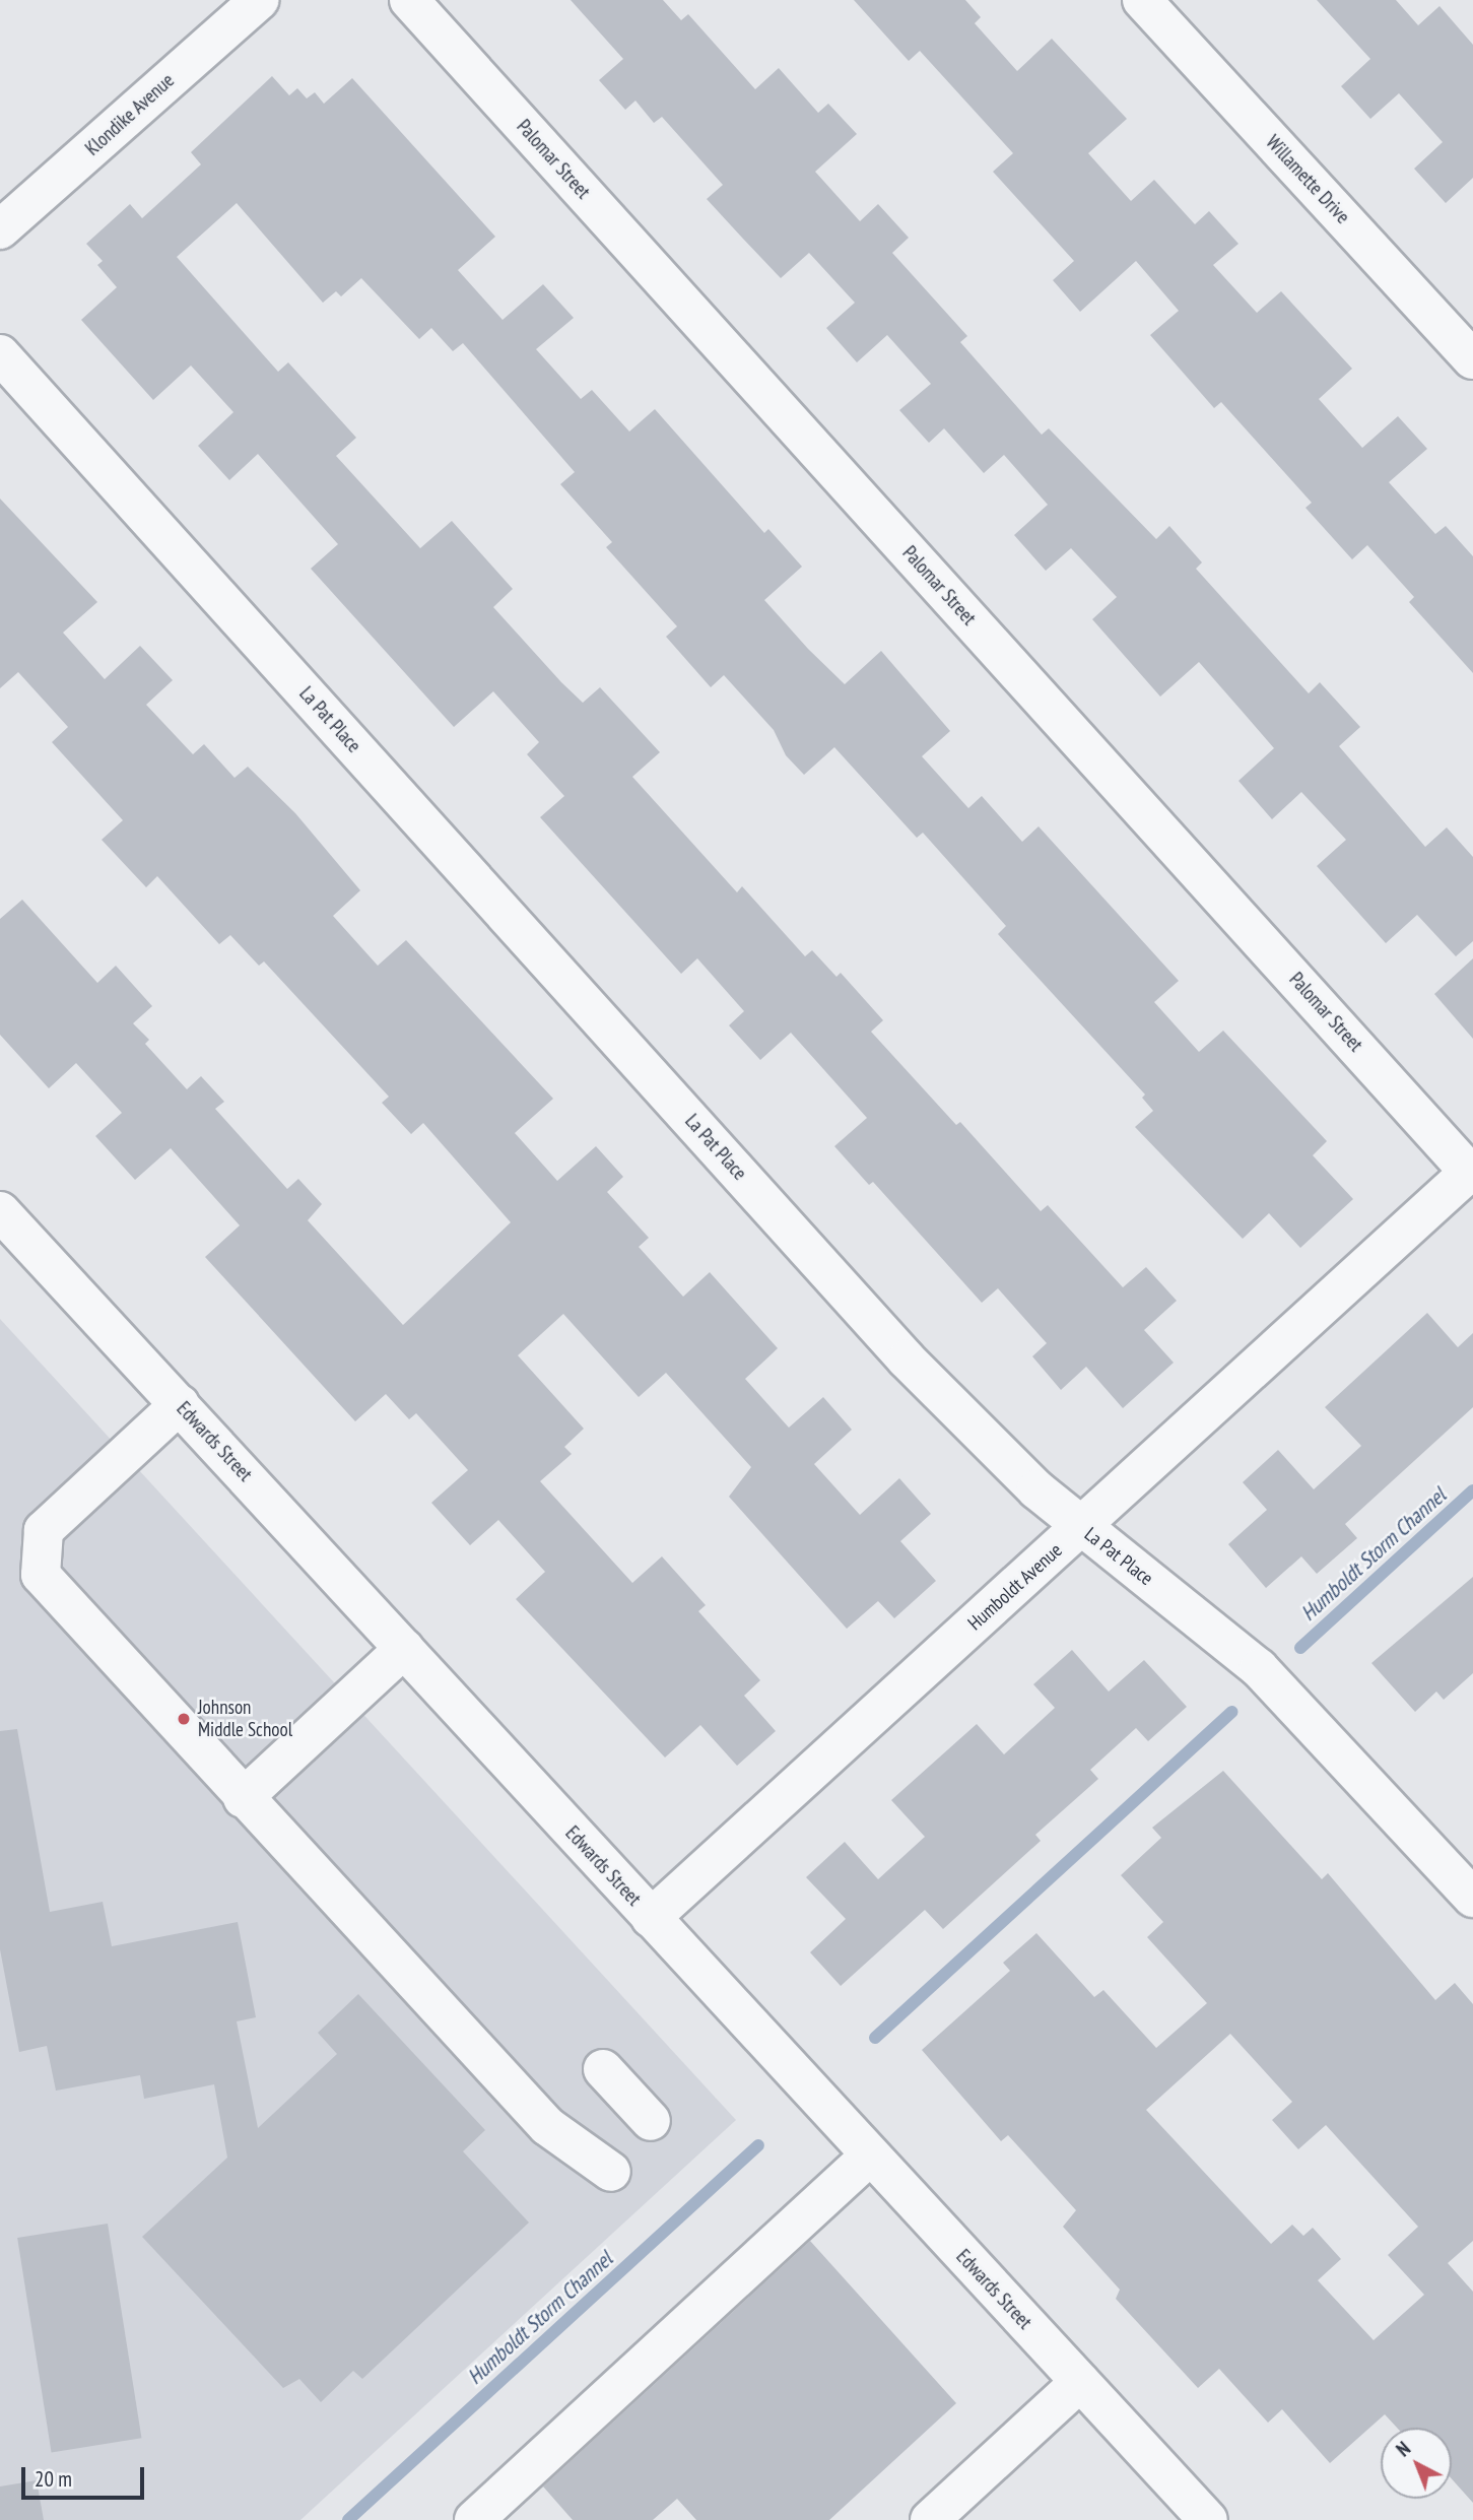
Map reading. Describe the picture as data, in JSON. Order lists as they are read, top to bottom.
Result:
{
  "streets": {
    "street": [
      "Klondike Avenue",
      "Palomar Street",
      "Willamette Drive",
      "La Pat Place",
      "Edwards Street",
      "Humboldt Avenue"
    ]
  },
  "crossings": [
    ["Palomar Street", "Humboldt Avenue"],
    ["La Pat Place", "Humboldt Avenue"],
    ["Edwards Street", "Humboldt Avenue"]
  ],
  "water": ["Humboldt Storm Channel"],
  "places": ["Johnson Middle School"],
  "scale_bar": "20 m",
  "north": "top left"
}
